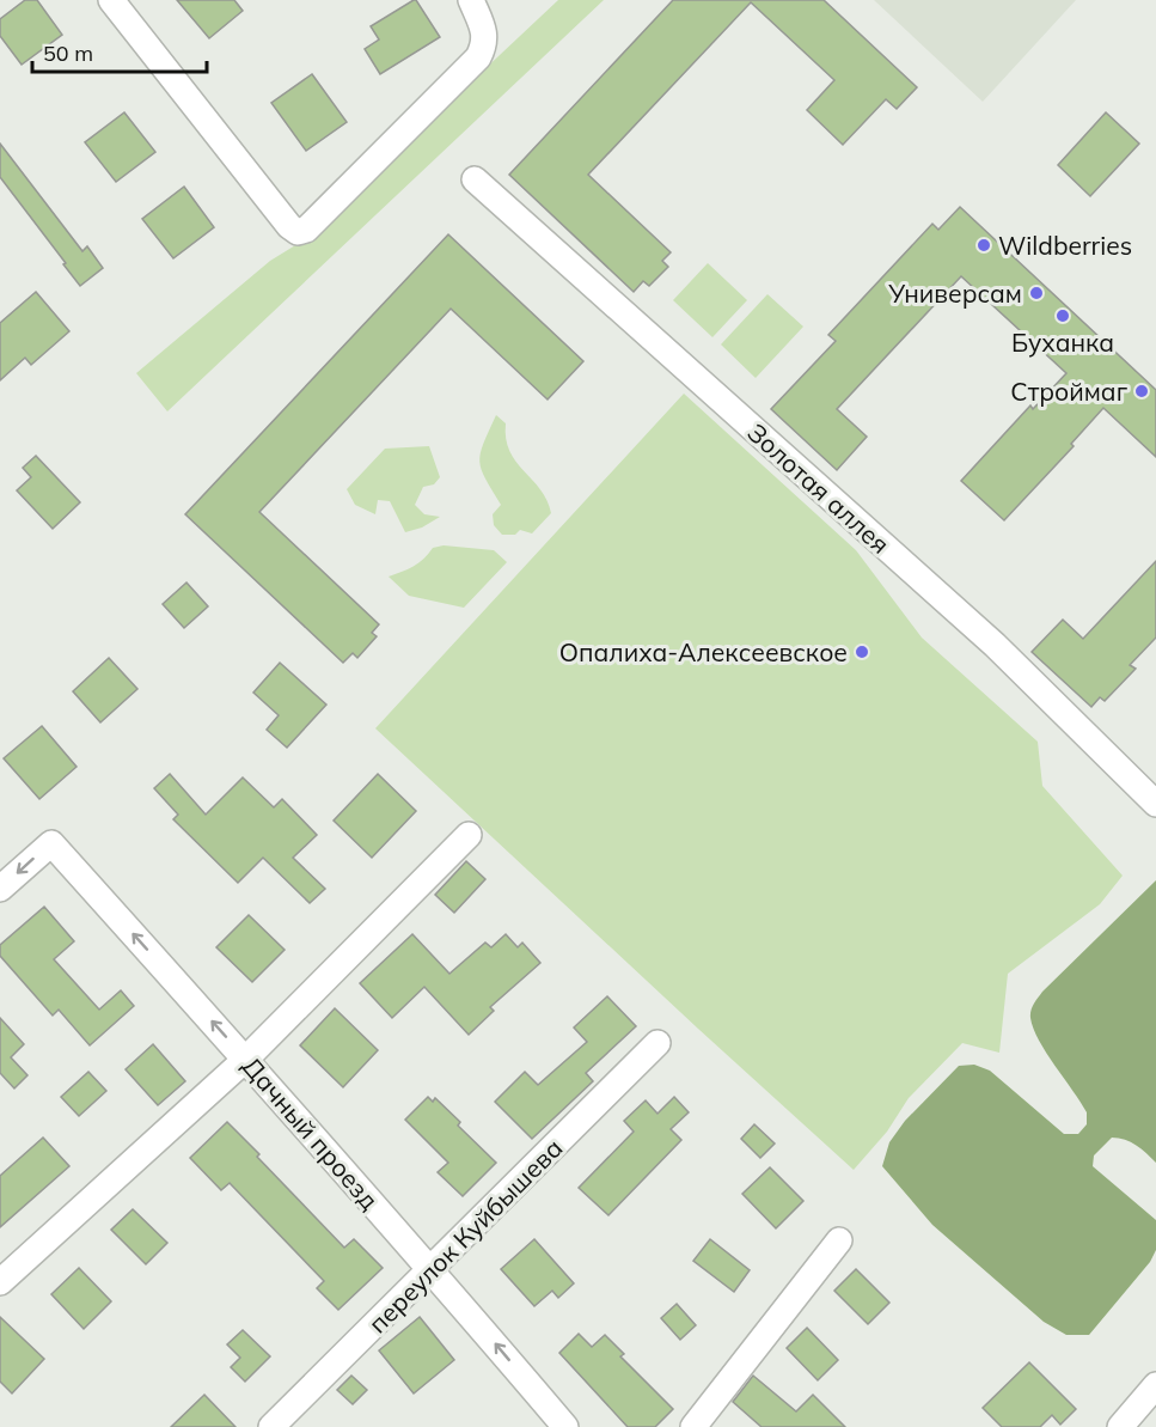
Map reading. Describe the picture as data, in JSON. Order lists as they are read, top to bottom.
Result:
{
  "streets": {
    "street": ["Золотая аллея", "Дачный проезд", "переулок Куйбышева"]
  },
  "crossings": [
    ["Дачный проезд", "переулок Куйбышева"]
  ],
  "one_way": ["Дачный проезд"],
  "places": [
    "Wildberries",
    "Универсам",
    "Буханка",
    "Строймаг",
    "Опалиха-Алексеевское"
  ],
  "scale_bar": "50 m"
}
